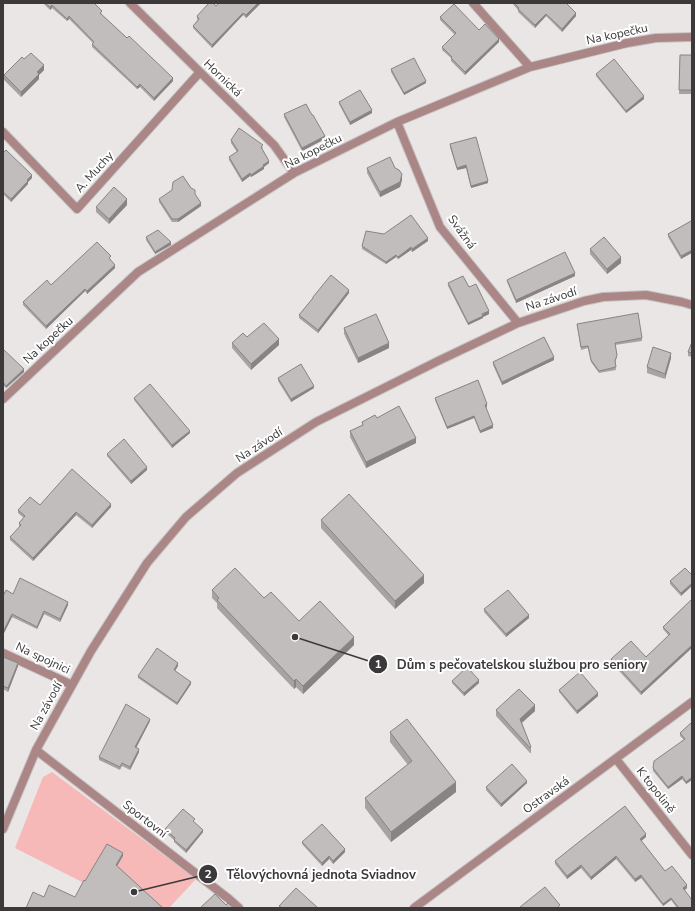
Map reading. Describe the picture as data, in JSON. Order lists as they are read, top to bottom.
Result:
{
  "streets": {
    "street": [
      "Na kopečku",
      "Hornická",
      "A. Muchy",
      "Svážná",
      "Na závodí",
      "Na spojnici",
      "K topolině",
      "Ostravská",
      "Sportovní"
    ]
  },
  "crossings": [
    ["Na kopečku", "Hornická"],
    ["Na kopečku", "Svážná"],
    ["Hornická", "A. Muchy"],
    ["Svážná", "Na závodí"],
    ["Na závodí", "Na spojnici"],
    ["Na závodí", "Sportovní"],
    ["K topolině", "Ostravská"]
  ],
  "places": ["Dům s pečovatelskou službou pro seniory", "Tělovýchovná jednota Sviadnov"]
}
